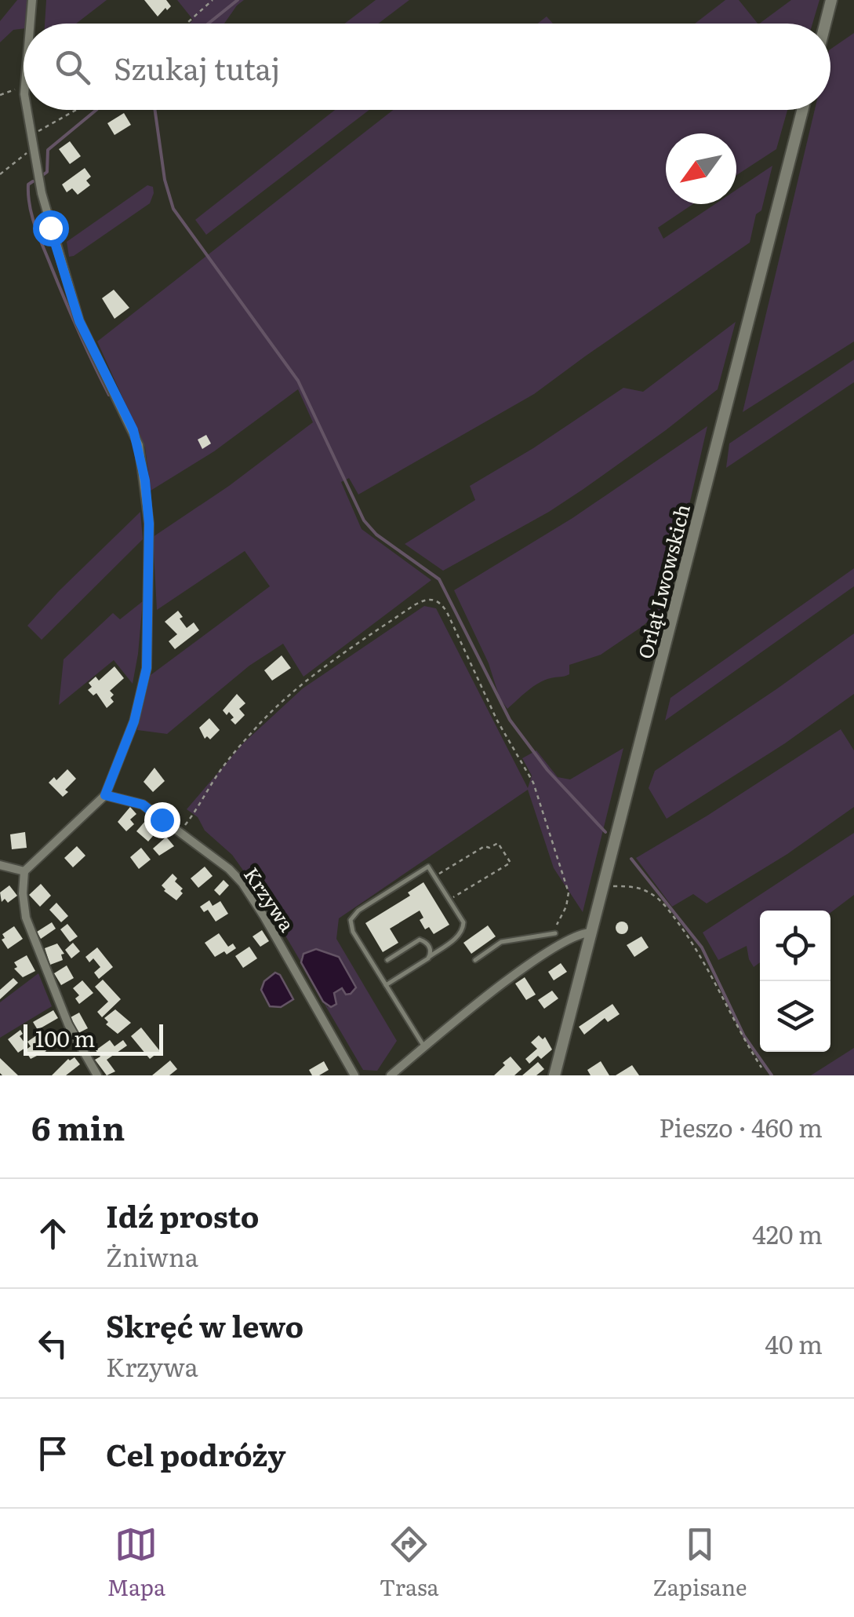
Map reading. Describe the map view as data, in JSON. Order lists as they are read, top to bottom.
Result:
{
  "streets": {
    "street": ["Orląt Lwowskich", "Krzywa"]
  },
  "scale_bar": "100 m",
  "north": "bottom left",
  "page": {
    "search": "Szukaj tutaj",
    "scale": "100 m",
    "heading": ["6 min", "Pieszo · 460 m"],
    "list": [
      ["Idź prosto", "Żniwna", "420 m"],
      ["Skręć w lewo", "Krzywa", "40 m"],
      "Cel podróży"
    ],
    "nav": ["Mapa", "Trasa", "Zapisane"]
  }
}
